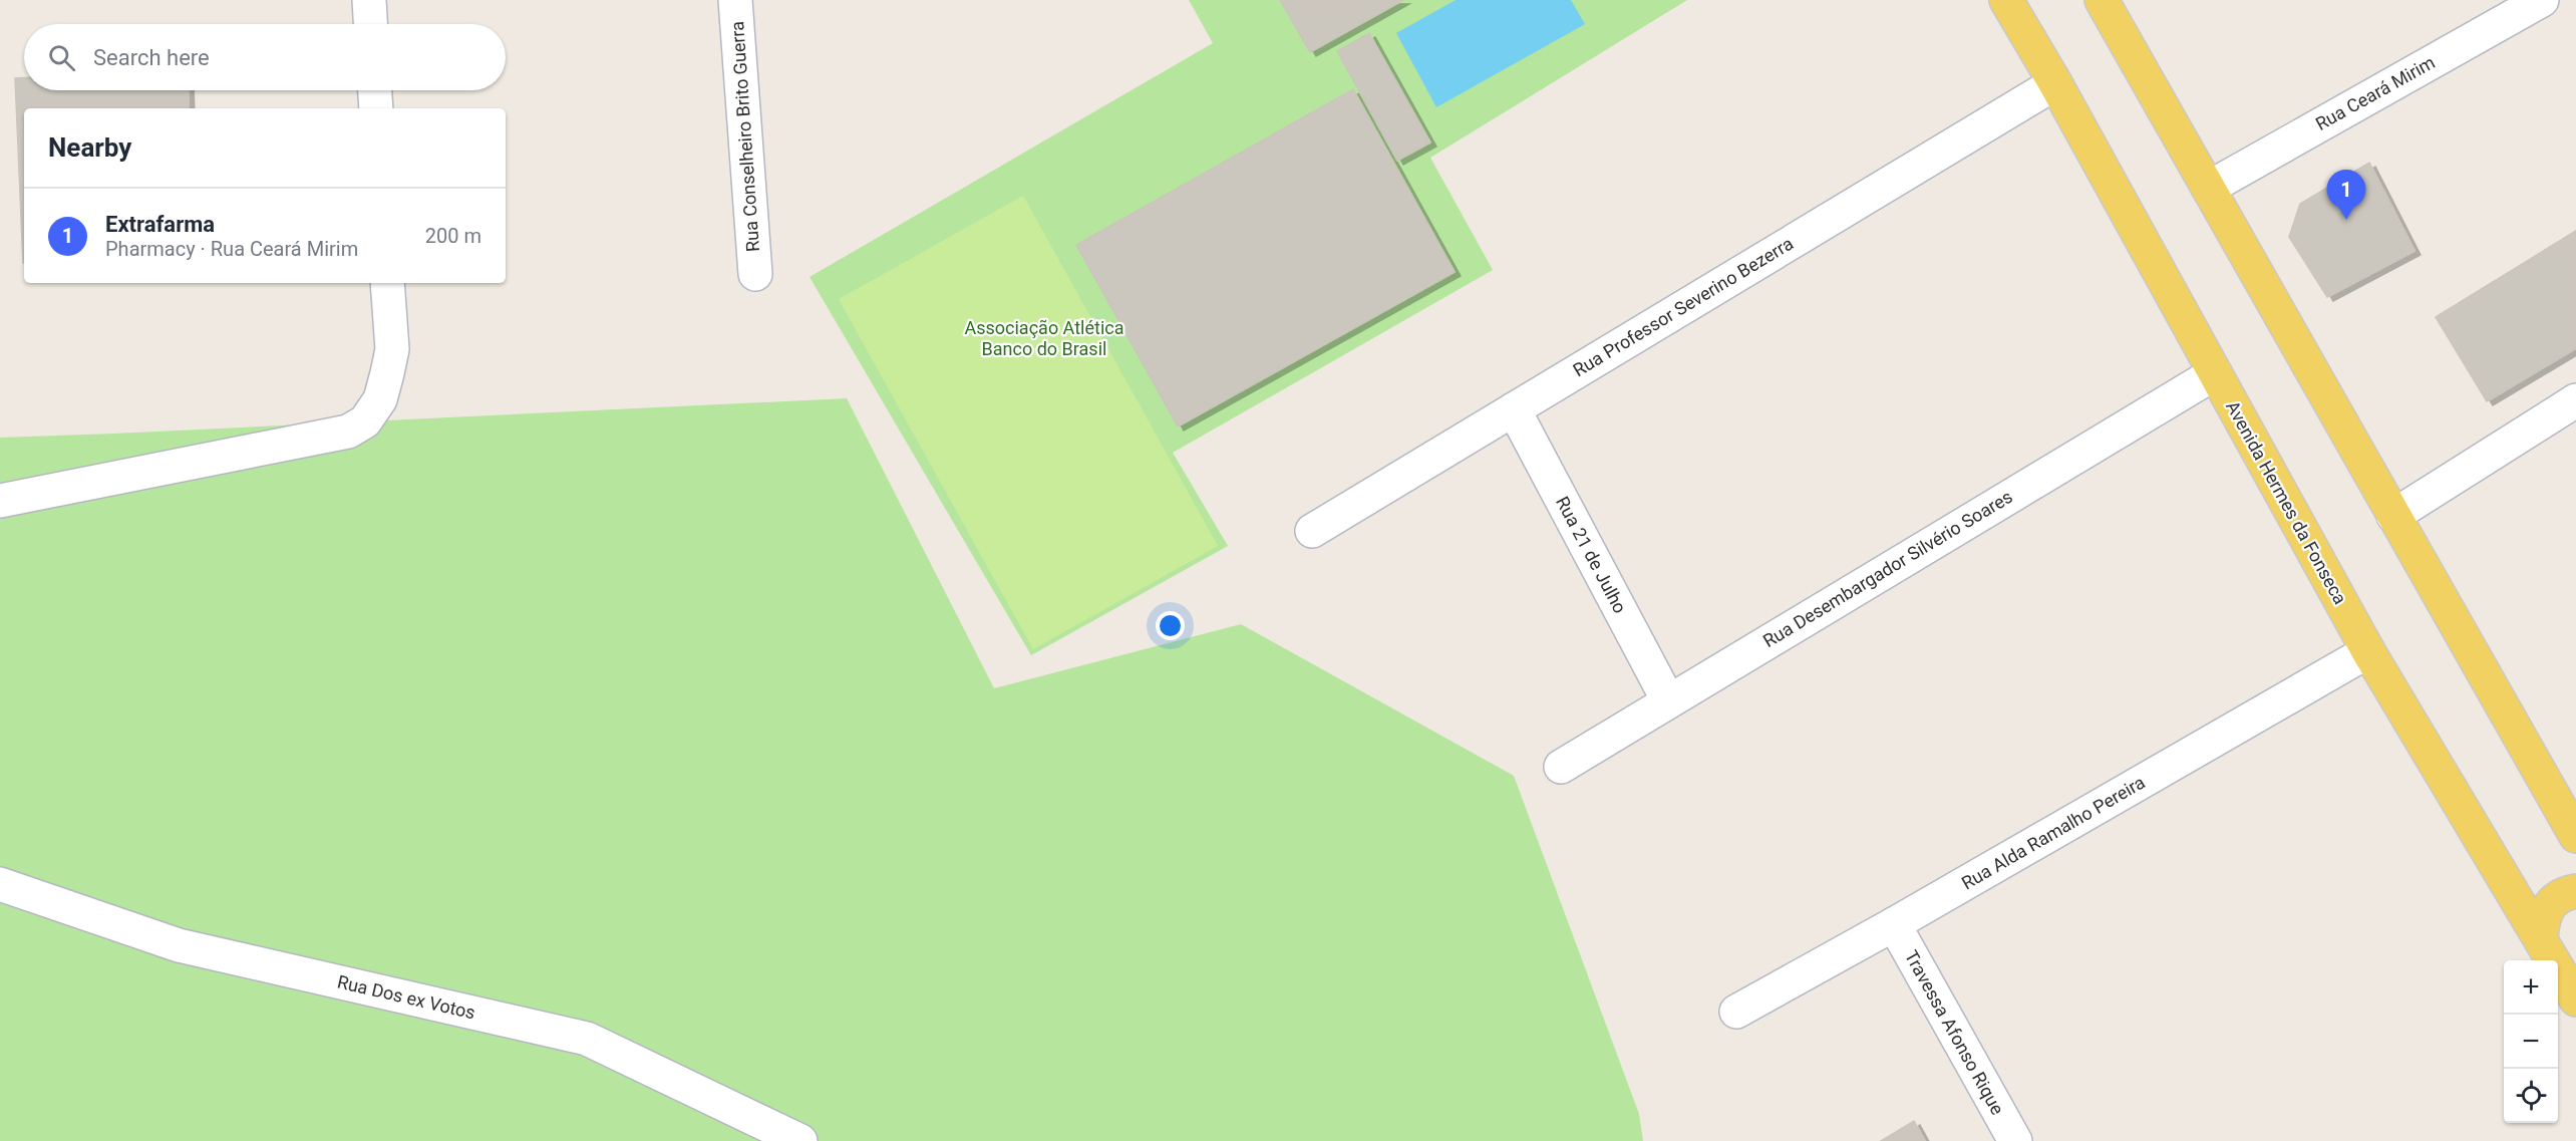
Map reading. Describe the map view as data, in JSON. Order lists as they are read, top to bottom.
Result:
{
  "streets": {
    "main road": ["Avenida Hermes da Fonseca"],
    "street": [
      "Rua Ceará Mirim",
      "Rua Conselheiro Brito Guerra",
      "Rua Professor Severino Bezerra",
      "Rua 21 de Julho",
      "Rua Desembargador Silvério Soares",
      "Rua Alda Ramalho Pereira",
      "Rua Dos ex Votos",
      "Travessa Afonso Rique"
    ]
  },
  "crossings": [
    ["Rua Professor Severino Bezerra", "Avenida Hermes da Fonseca"],
    ["Rua Professor Severino Bezerra", "Rua 21 de Julho"],
    ["Avenida Hermes da Fonseca", "Rua Desembargador Silvério Soares"],
    ["Avenida Hermes da Fonseca", "Rua Alda Ramalho Pereira"],
    ["Rua 21 de Julho", "Rua Desembargador Silvério Soares"],
    ["Rua Alda Ramalho Pereira", "Travessa Afonso Rique"]
  ],
  "parks": ["Associação Atlética Banco do Brasil"],
  "page": {
    "search": "Search here",
    "heading": "Nearby",
    "pins": "1",
    "list": [
      {
        "mark": "1",
        "name": "Extrafarma",
        "note": "Pharmacy · Rua Ceará Mirim",
        "value": "200 m"
      }
    ],
    "map_buttons": ["+", "−"]
  }
}
